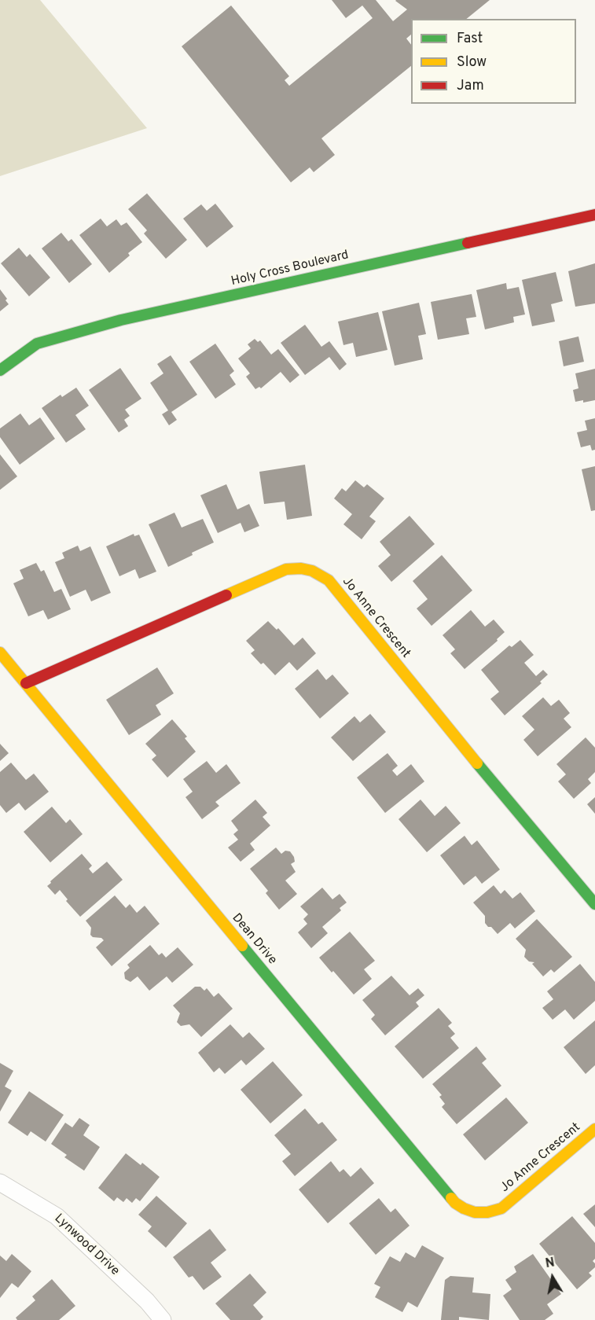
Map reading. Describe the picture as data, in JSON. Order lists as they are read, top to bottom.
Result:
{
  "streets": {
    "street": [
      "Holy Cross Boulevard",
      "Jo Anne Crescent",
      "Dean Drive",
      "Lynwood Drive"
    ]
  },
  "crossings": [
    ["Jo Anne Crescent", "Dean Drive"]
  ],
  "legend": ["Fast", "Slow", "Jam"],
  "north": "top"
}
